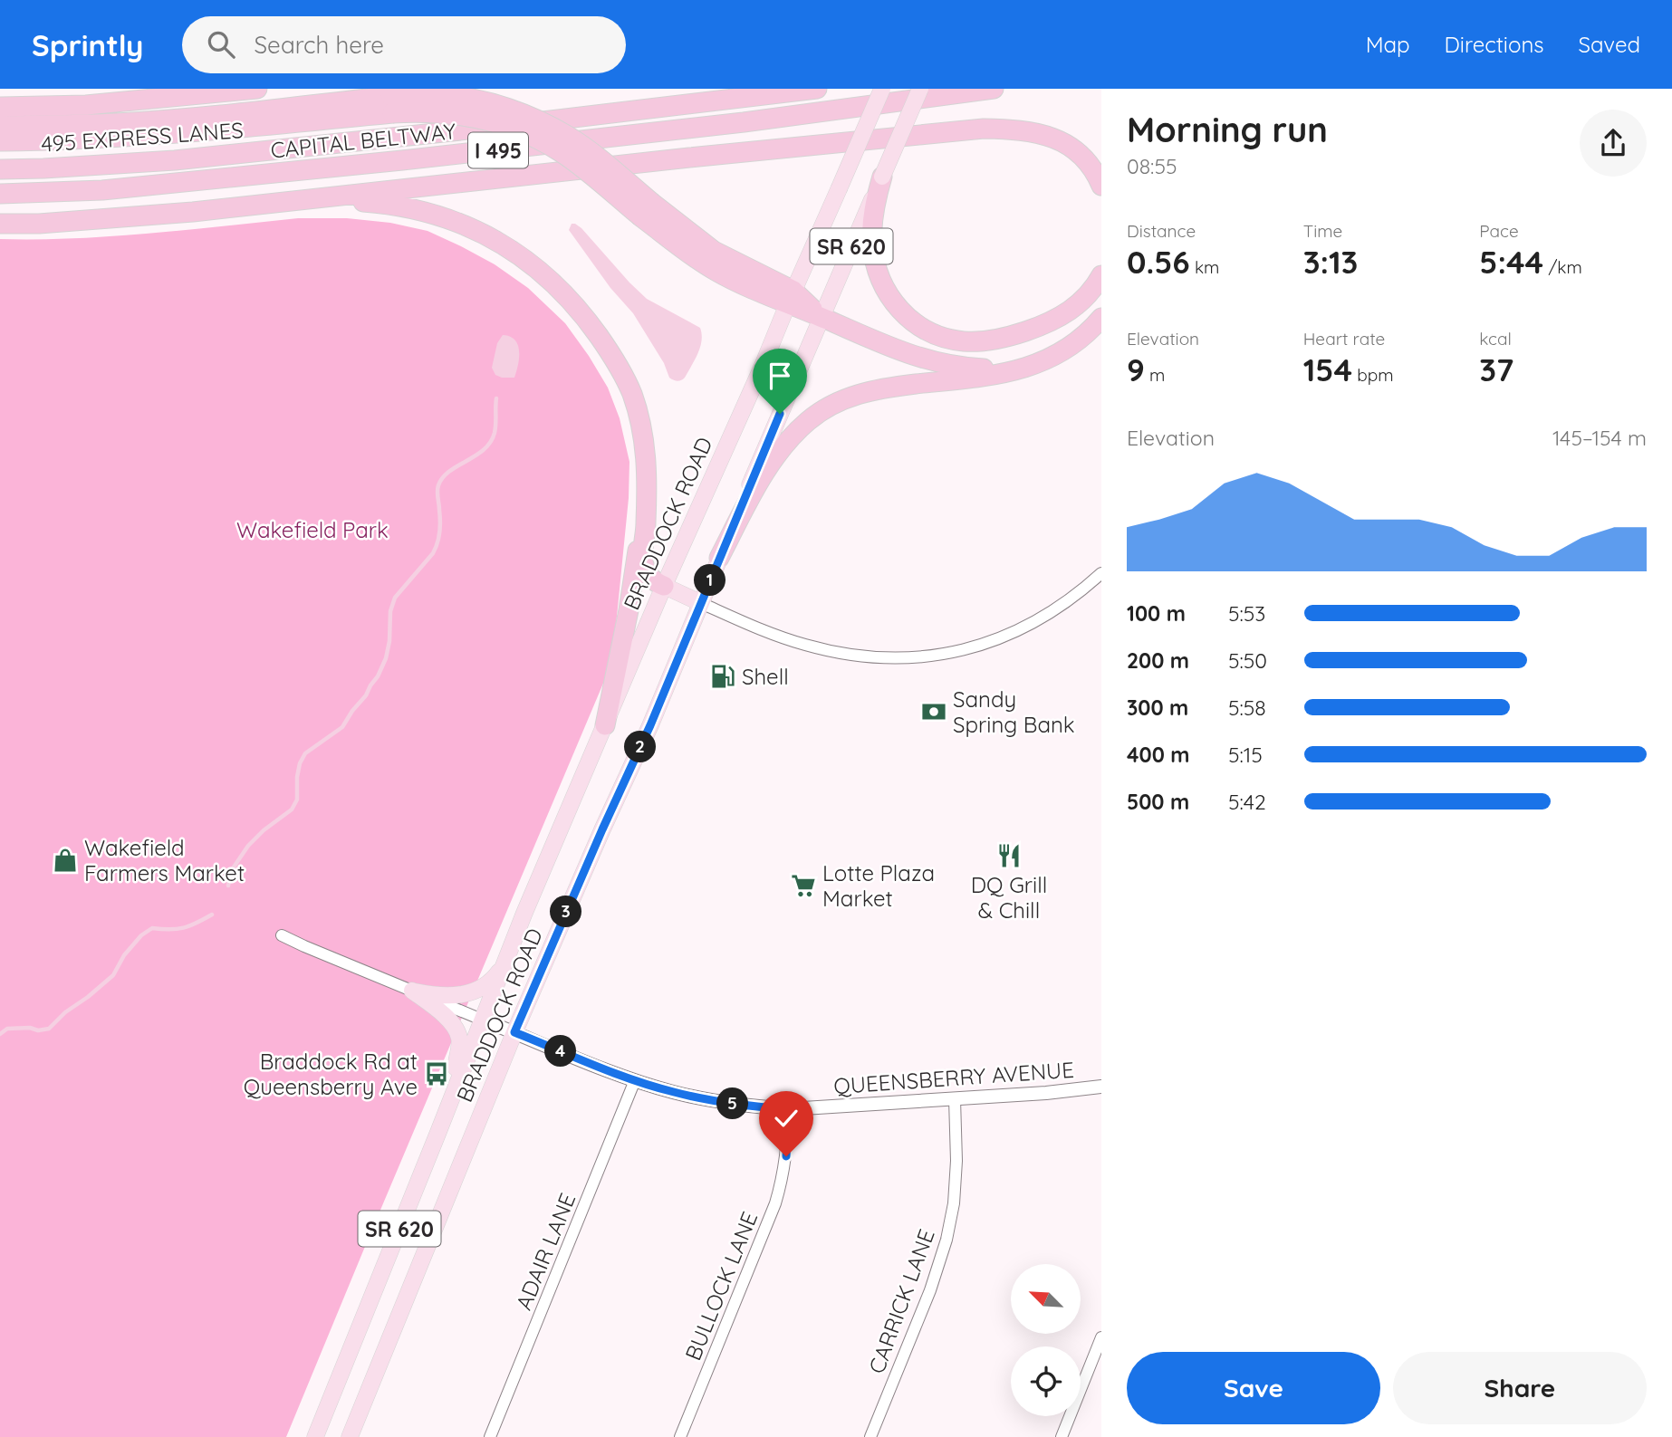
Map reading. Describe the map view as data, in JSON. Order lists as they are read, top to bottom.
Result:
{
  "streets": {
    "highway": ["495 EXPRESS LANES", "CAPITAL BELTWAY", "I 495"],
    "main road": ["SR 620", "BRADDOCK ROAD"],
    "street": [
      "QUEENSBERRY AVENUE",
      "ADAIR LANE",
      "BULLOCK LANE",
      "CARRICK LANE"
    ]
  },
  "crossings": [
    ["BRADDOCK ROAD", "QUEENSBERRY AVENUE"],
    ["QUEENSBERRY AVENUE", "ADAIR LANE"],
    ["QUEENSBERRY AVENUE", "BULLOCK LANE"],
    ["QUEENSBERRY AVENUE", "CARRICK LANE"]
  ],
  "parks": ["Wakefield Park"],
  "places": {
    "fuel station": ["Shell"],
    "bank": ["Sandy Spring Bank"],
    "restaurant": ["DQ Grill & Chill"],
    "shop": ["Wakefield Farmers Market"],
    "supermarket": ["Lotte Plaza Market"],
    "bus stop": ["Braddock Rd at Queensberry Ave"]
  },
  "north": "top left",
  "page": {
    "header": "Sprintly",
    "search": "Search here",
    "nav": ["Map", "Directions", "Saved"],
    "heading": ["Morning run", "08:55"],
    "stats": [
      ["Distance", "0.56 km"],
      ["Time", "3:13"],
      ["Pace", "5:44 /km"],
      ["Elevation", "9 m"],
      ["Heart rate", "154 bpm"],
      ["kcal", "37"]
    ],
    "chart": ["Elevation", "145–154 m"],
    "pins": [
      "1",
      "2",
      "3",
      "4",
      "5"
    ],
    "list": [
      {
        "name": "100 m",
        "note": "5:53"
      },
      {
        "name": "200 m",
        "note": "5:50"
      },
      {
        "name": "300 m",
        "note": "5:58"
      },
      {
        "name": "400 m",
        "note": "5:15"
      },
      {
        "name": "500 m",
        "note": "5:42"
      }
    ],
    "buttons": ["Save", "Share"]
  }
}
